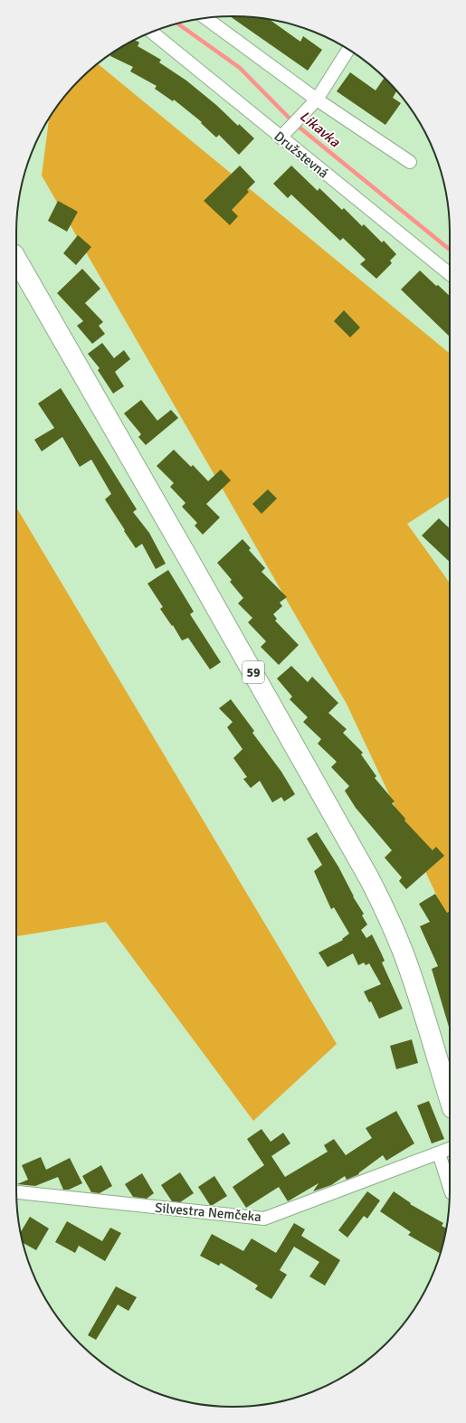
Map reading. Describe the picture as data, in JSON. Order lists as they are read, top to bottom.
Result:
{
  "streets": {
    "main road": ["59"],
    "street": ["Družstevná", "Silvestra Nemčeka"]
  },
  "water": ["Likavka"]
}
